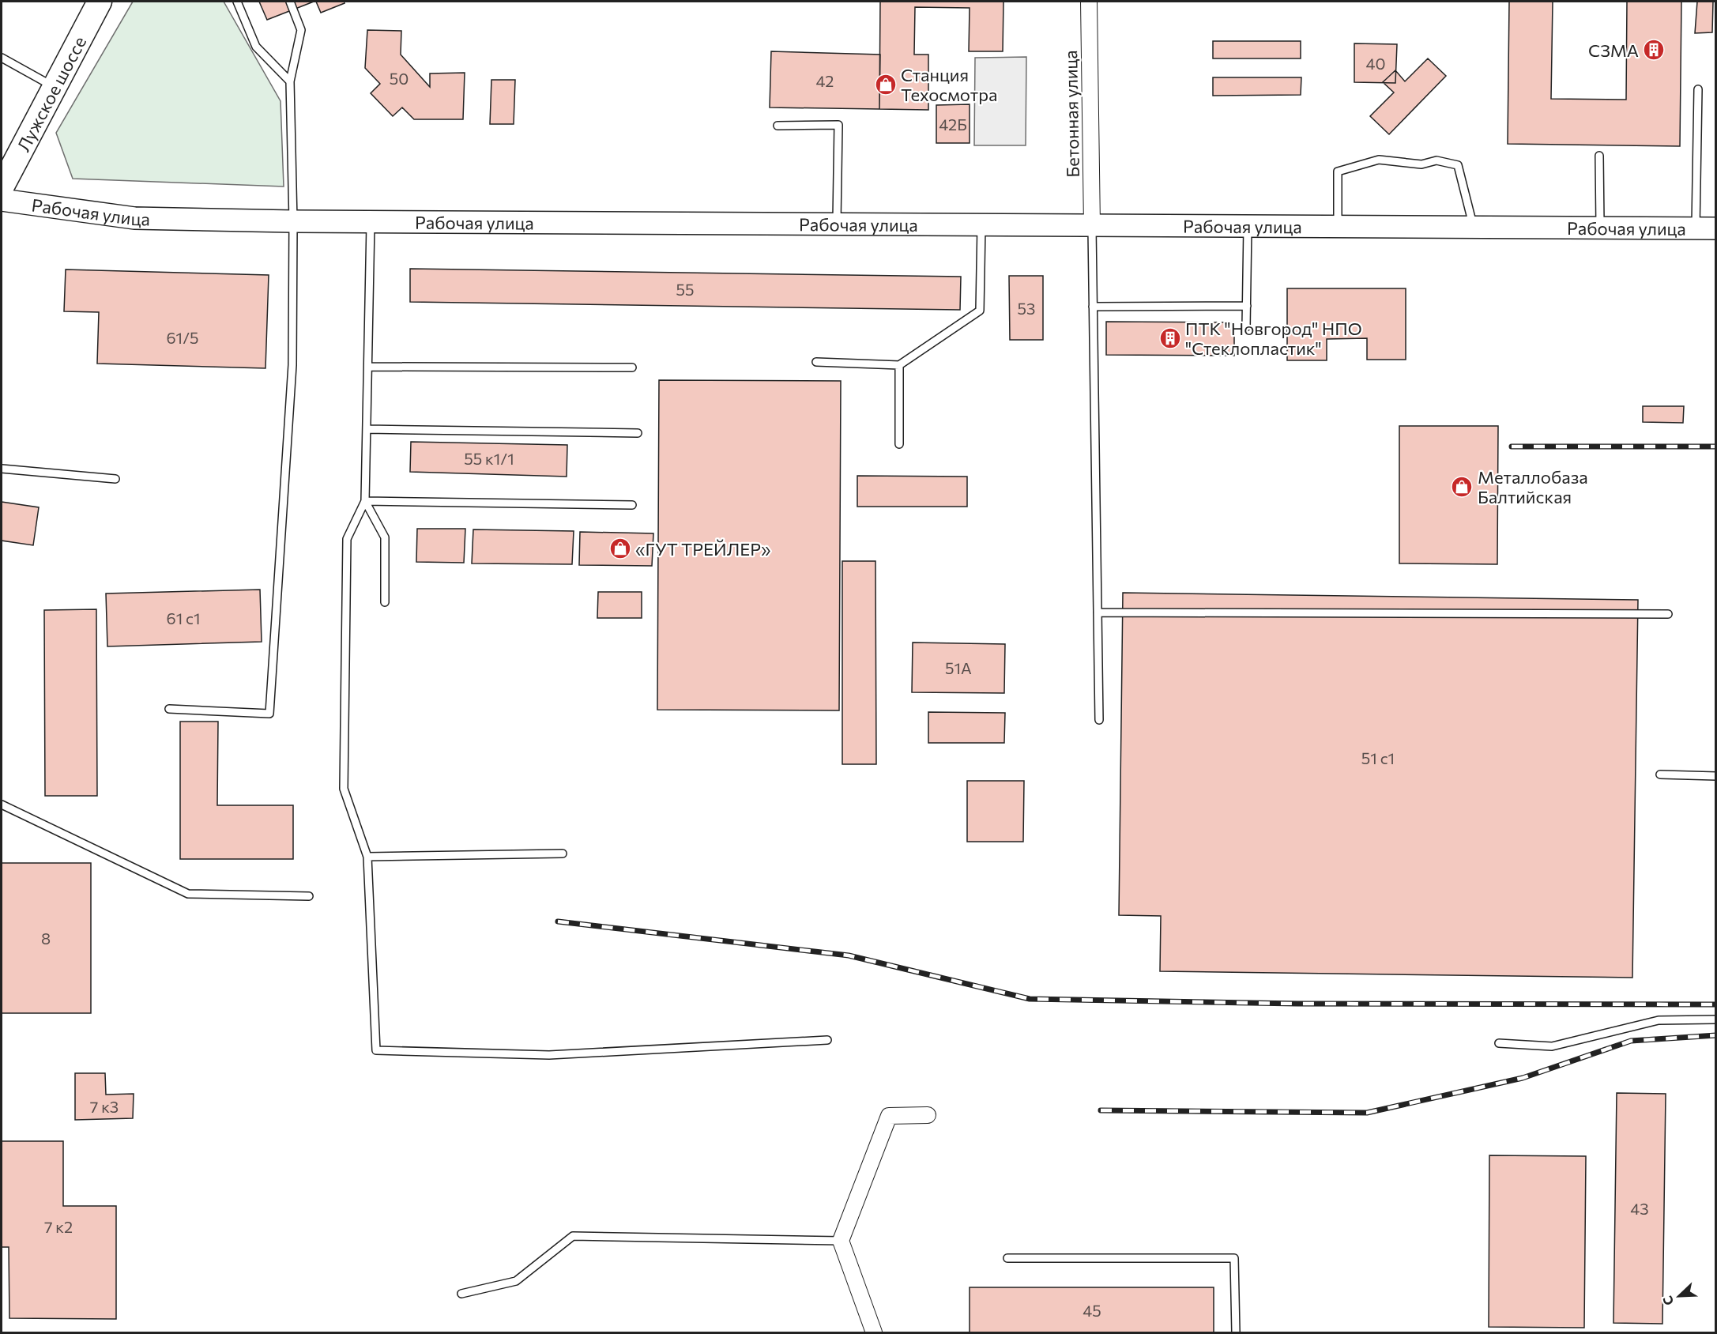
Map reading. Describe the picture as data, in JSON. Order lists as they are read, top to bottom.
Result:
{
  "streets": {
    "main road": ["Лужское шоссе", "Рабочая улица"],
    "street": ["Бетонная улица"]
  },
  "crossings": [
    ["Бетонная улица", "Рабочая улица"]
  ],
  "places": {
    "building": ["СЗМА", "ПТК \"Новгород\" НПО \"Стеклопластик\""],
    "shop": ["Станция Техосмотра", "Металлобаза Балтийская", "«ГУТ ТРЕЙЛЕР»"]
  },
  "house_numbers": [
    "40",
    "50",
    "42",
    "42Б",
    "55",
    "53",
    "61/5",
    "55 к1/1",
    "61 с1",
    "51А",
    "51 с1",
    "8",
    "7 к3",
    "43",
    "7 к2",
    "45"
  ],
  "north": "bottom left"
}
